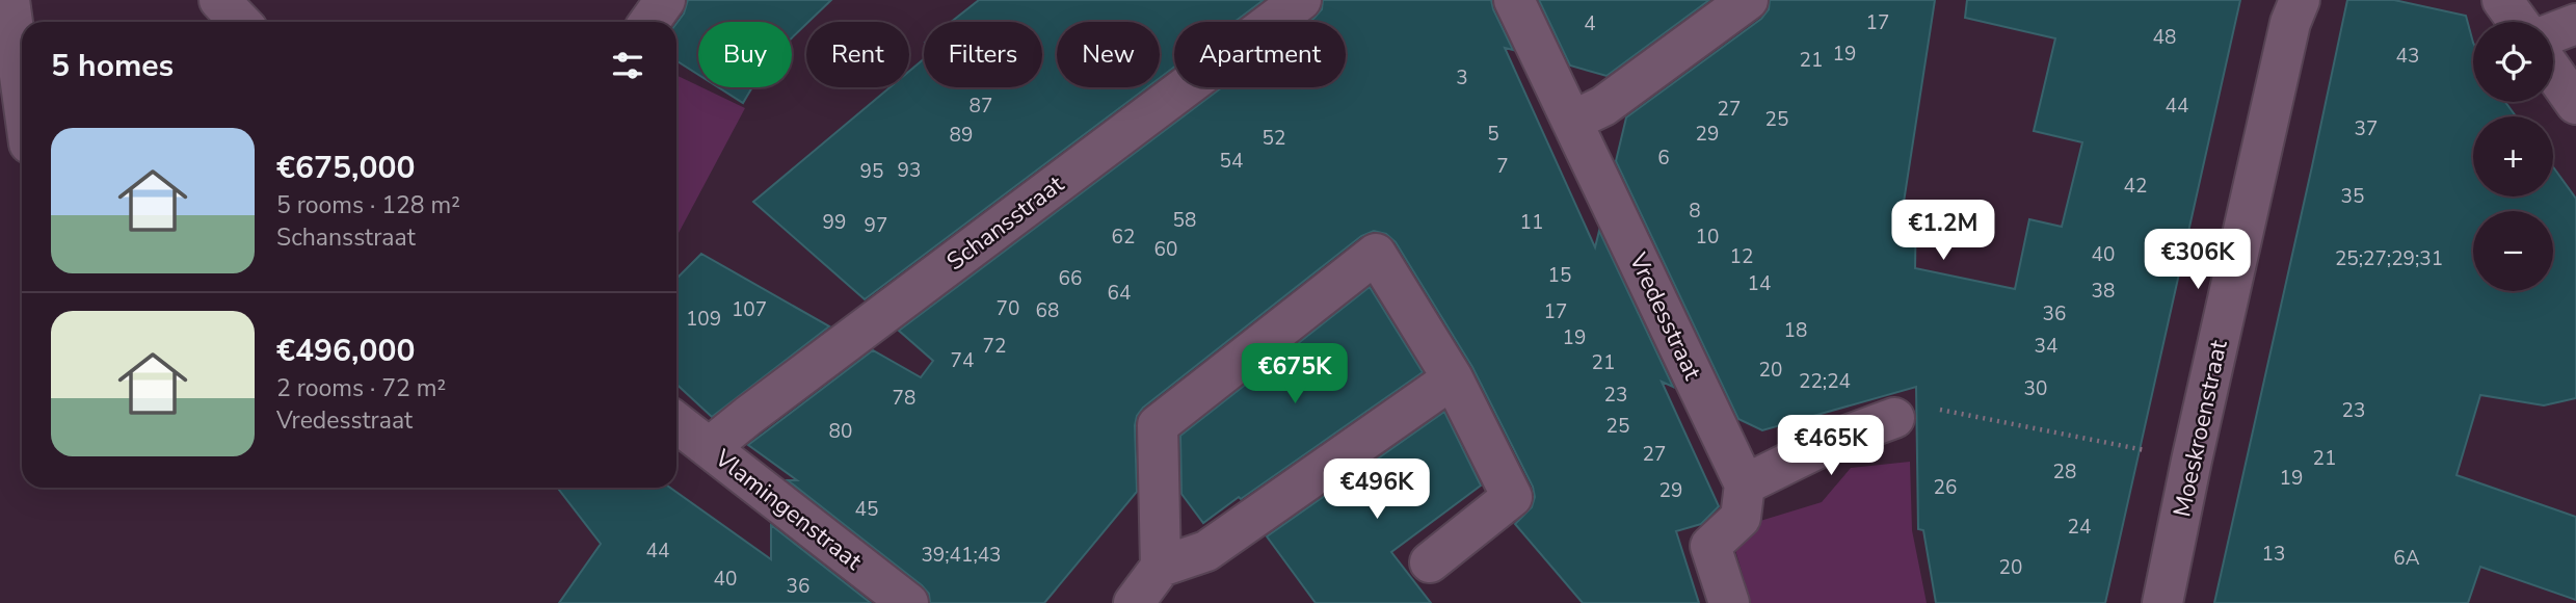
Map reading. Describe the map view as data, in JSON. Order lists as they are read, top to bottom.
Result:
{
  "streets": {
    "street": [
      "Schansstraat",
      "Vredesstraat",
      "Moeskroenstraat",
      "Vlamingenstraat"
    ]
  },
  "crossings": [
    ["Schansstraat", "Vlamingenstraat"]
  ],
  "house_numbers": [
    "17",
    "4",
    "48",
    "19",
    "43",
    "21",
    "3",
    "87",
    "44",
    "27",
    "25",
    "37",
    "5",
    "29",
    "89",
    "52",
    "6",
    "54",
    "7",
    "93",
    "95",
    "42",
    "35",
    "8",
    "58",
    "99",
    "11",
    "97",
    "62",
    "10",
    "60",
    "40",
    "12",
    "25;27;29;31",
    "15",
    "66",
    "14",
    "38",
    "64",
    "70",
    "107",
    "68",
    "17",
    "36",
    "109",
    "18",
    "19",
    "72",
    "34",
    "74",
    "21",
    "20",
    "22;24",
    "30",
    "23",
    "78",
    "23",
    "25",
    "80",
    "27",
    "21",
    "28",
    "19",
    "26",
    "29",
    "45",
    "24",
    "44",
    "13",
    "39;41;43",
    "6A",
    "20",
    "40",
    "36"
  ],
  "page": {
    "map_buttons": ["+", "−"],
    "chip": [
      "Buy",
      "Rent",
      "Filters",
      "New",
      "Apartment"
    ],
    "heading": "5 homes",
    "list": [
      {
        "name": "€675,000",
        "note": "5 rooms · 128 m² · Schansstraat"
      },
      {
        "name": "€496,000",
        "note": "2 rooms · 72 m² · Vredesstraat"
      }
    ],
    "price": [
      "€1.2M",
      "€306K",
      "€675K",
      "€465K",
      "€496K"
    ]
  }
}
